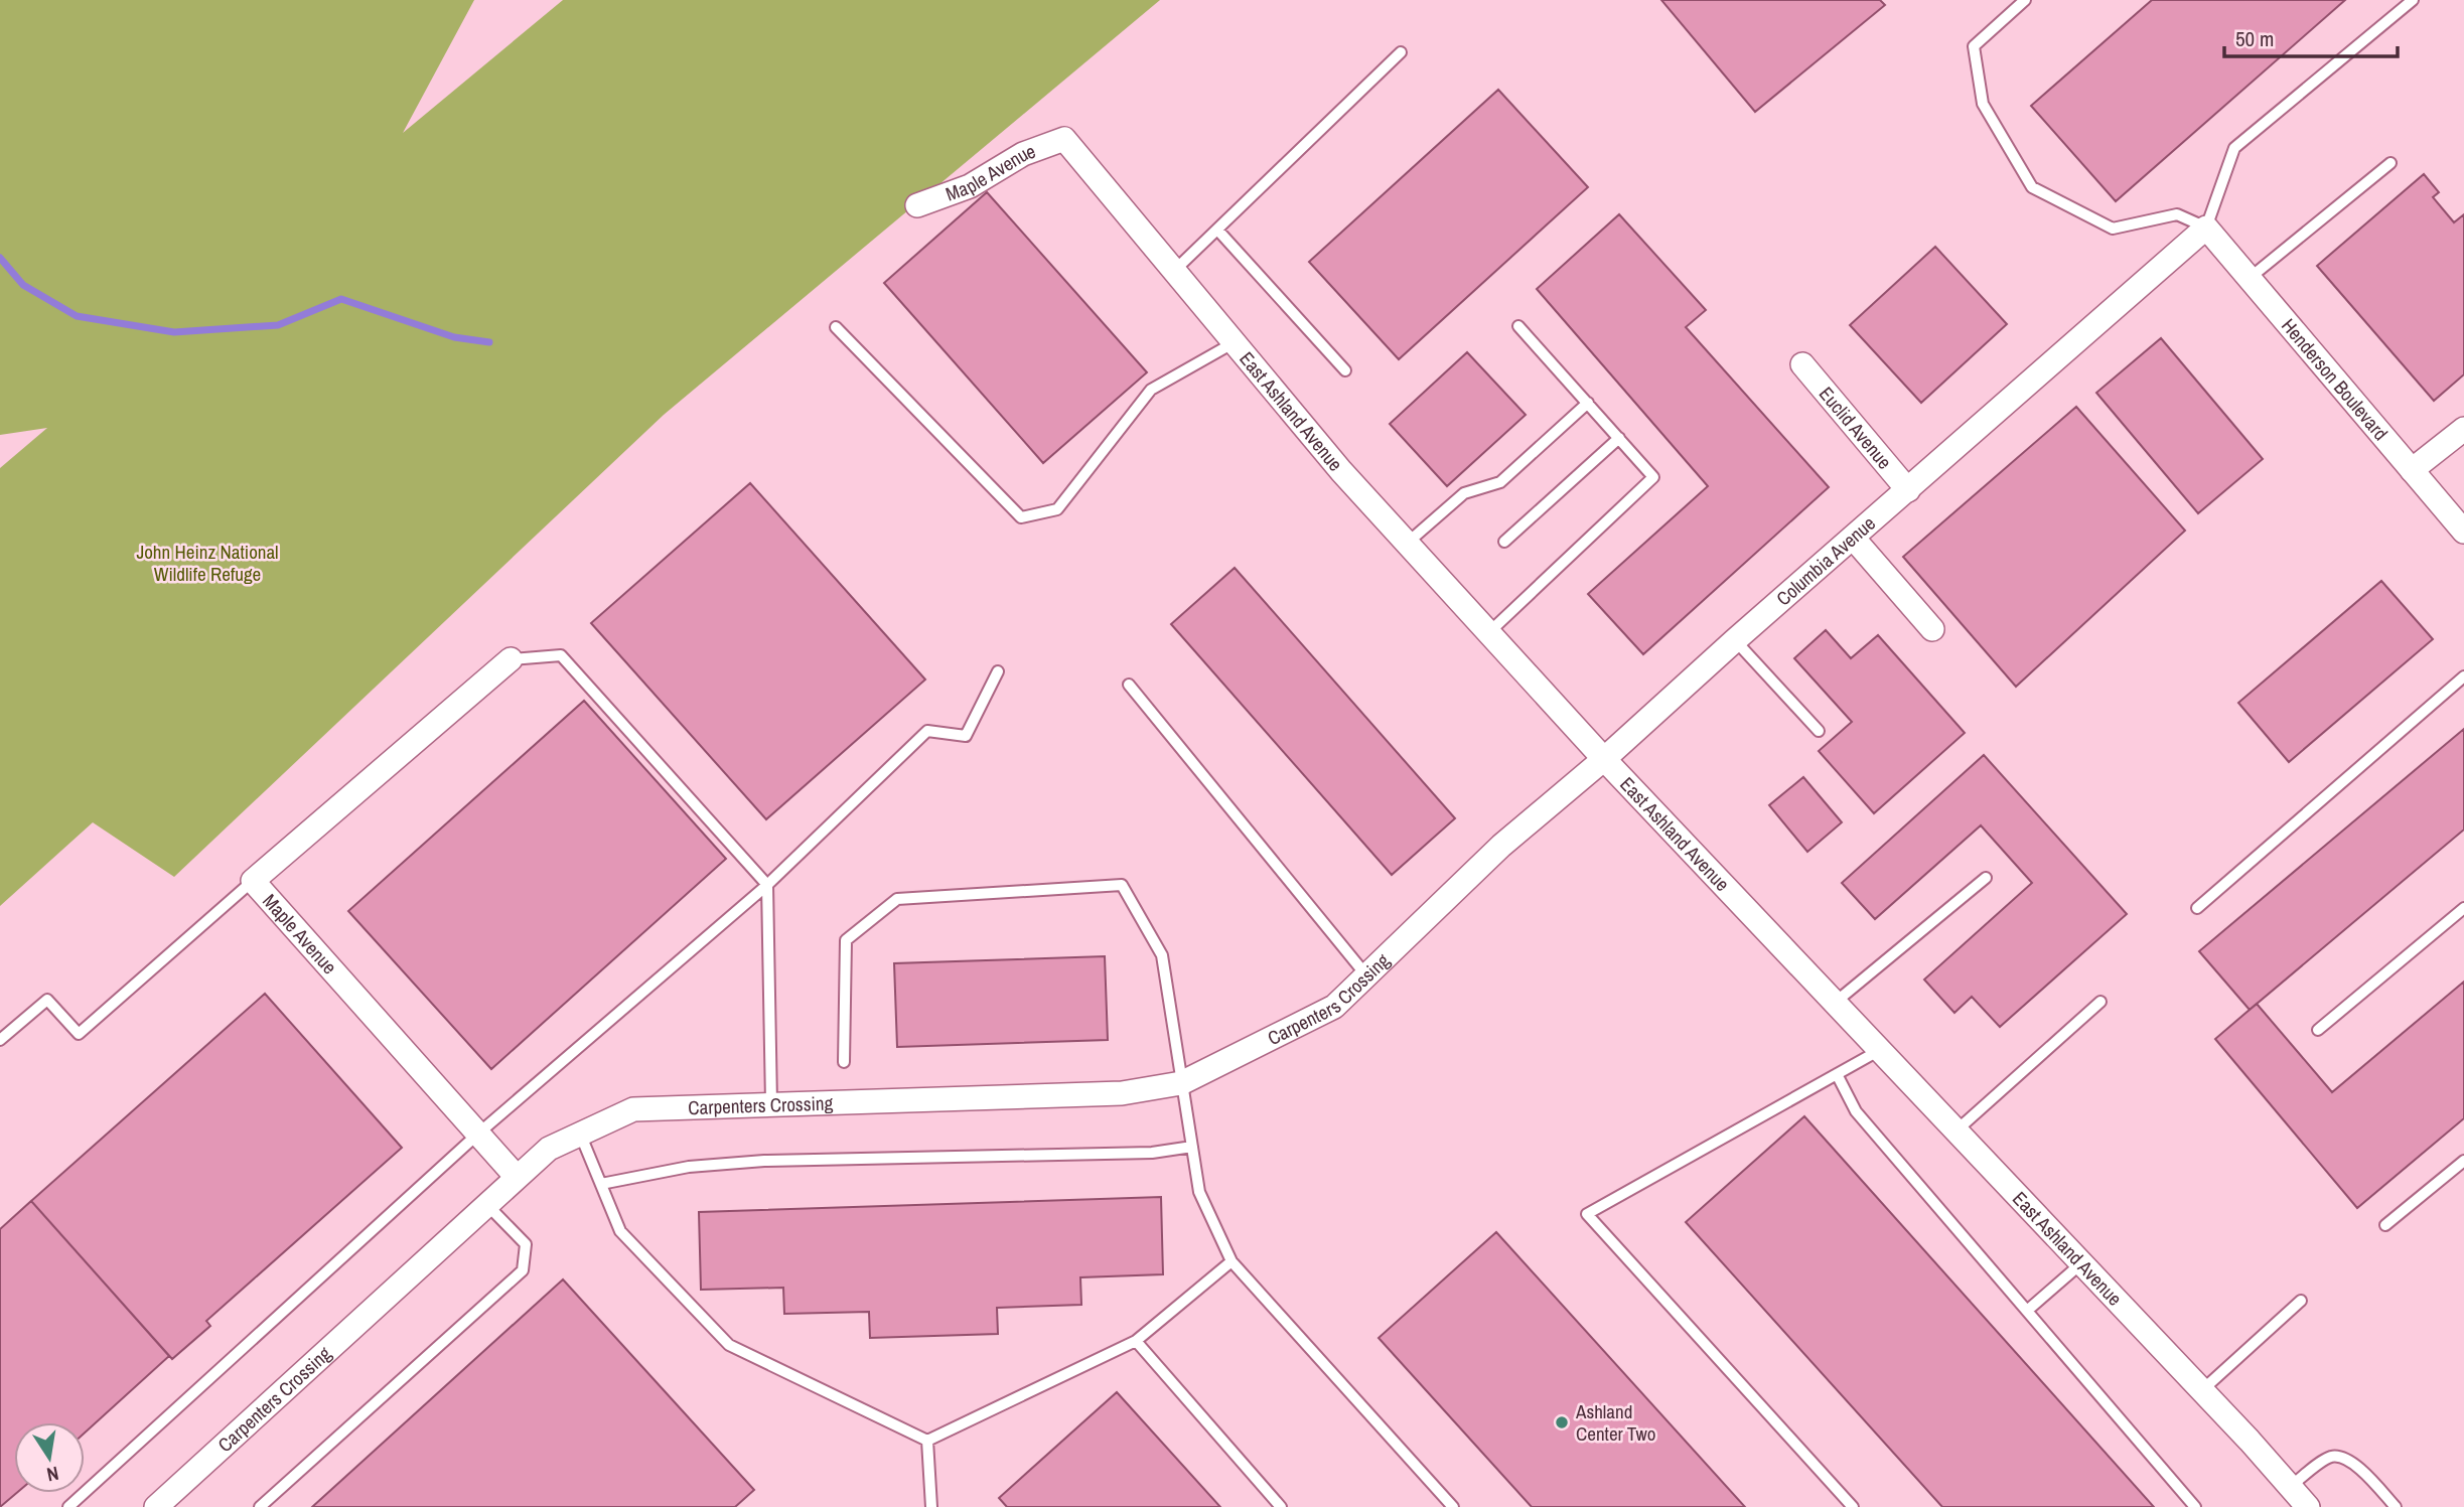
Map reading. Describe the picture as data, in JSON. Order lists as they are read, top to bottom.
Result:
{
  "streets": {
    "street": [
      "Maple Avenue",
      "Henderson Boulevard",
      "East Ashland Avenue",
      "Euclid Avenue",
      "Columbia Avenue",
      "Carpenters Crossing"
    ]
  },
  "crossings": [
    ["Maple Avenue", "East Ashland Avenue"],
    ["Maple Avenue", "Carpenters Crossing"],
    ["Henderson Boulevard", "Columbia Avenue"],
    ["East Ashland Avenue", "Columbia Avenue"],
    ["Euclid Avenue", "Columbia Avenue"],
    ["Columbia Avenue", "Carpenters Crossing"]
  ],
  "parks": ["John Heinz National Wildlife Refuge"],
  "places": ["Ashland Center Two"],
  "scale_bar": "50 m",
  "north": "bottom"
}
